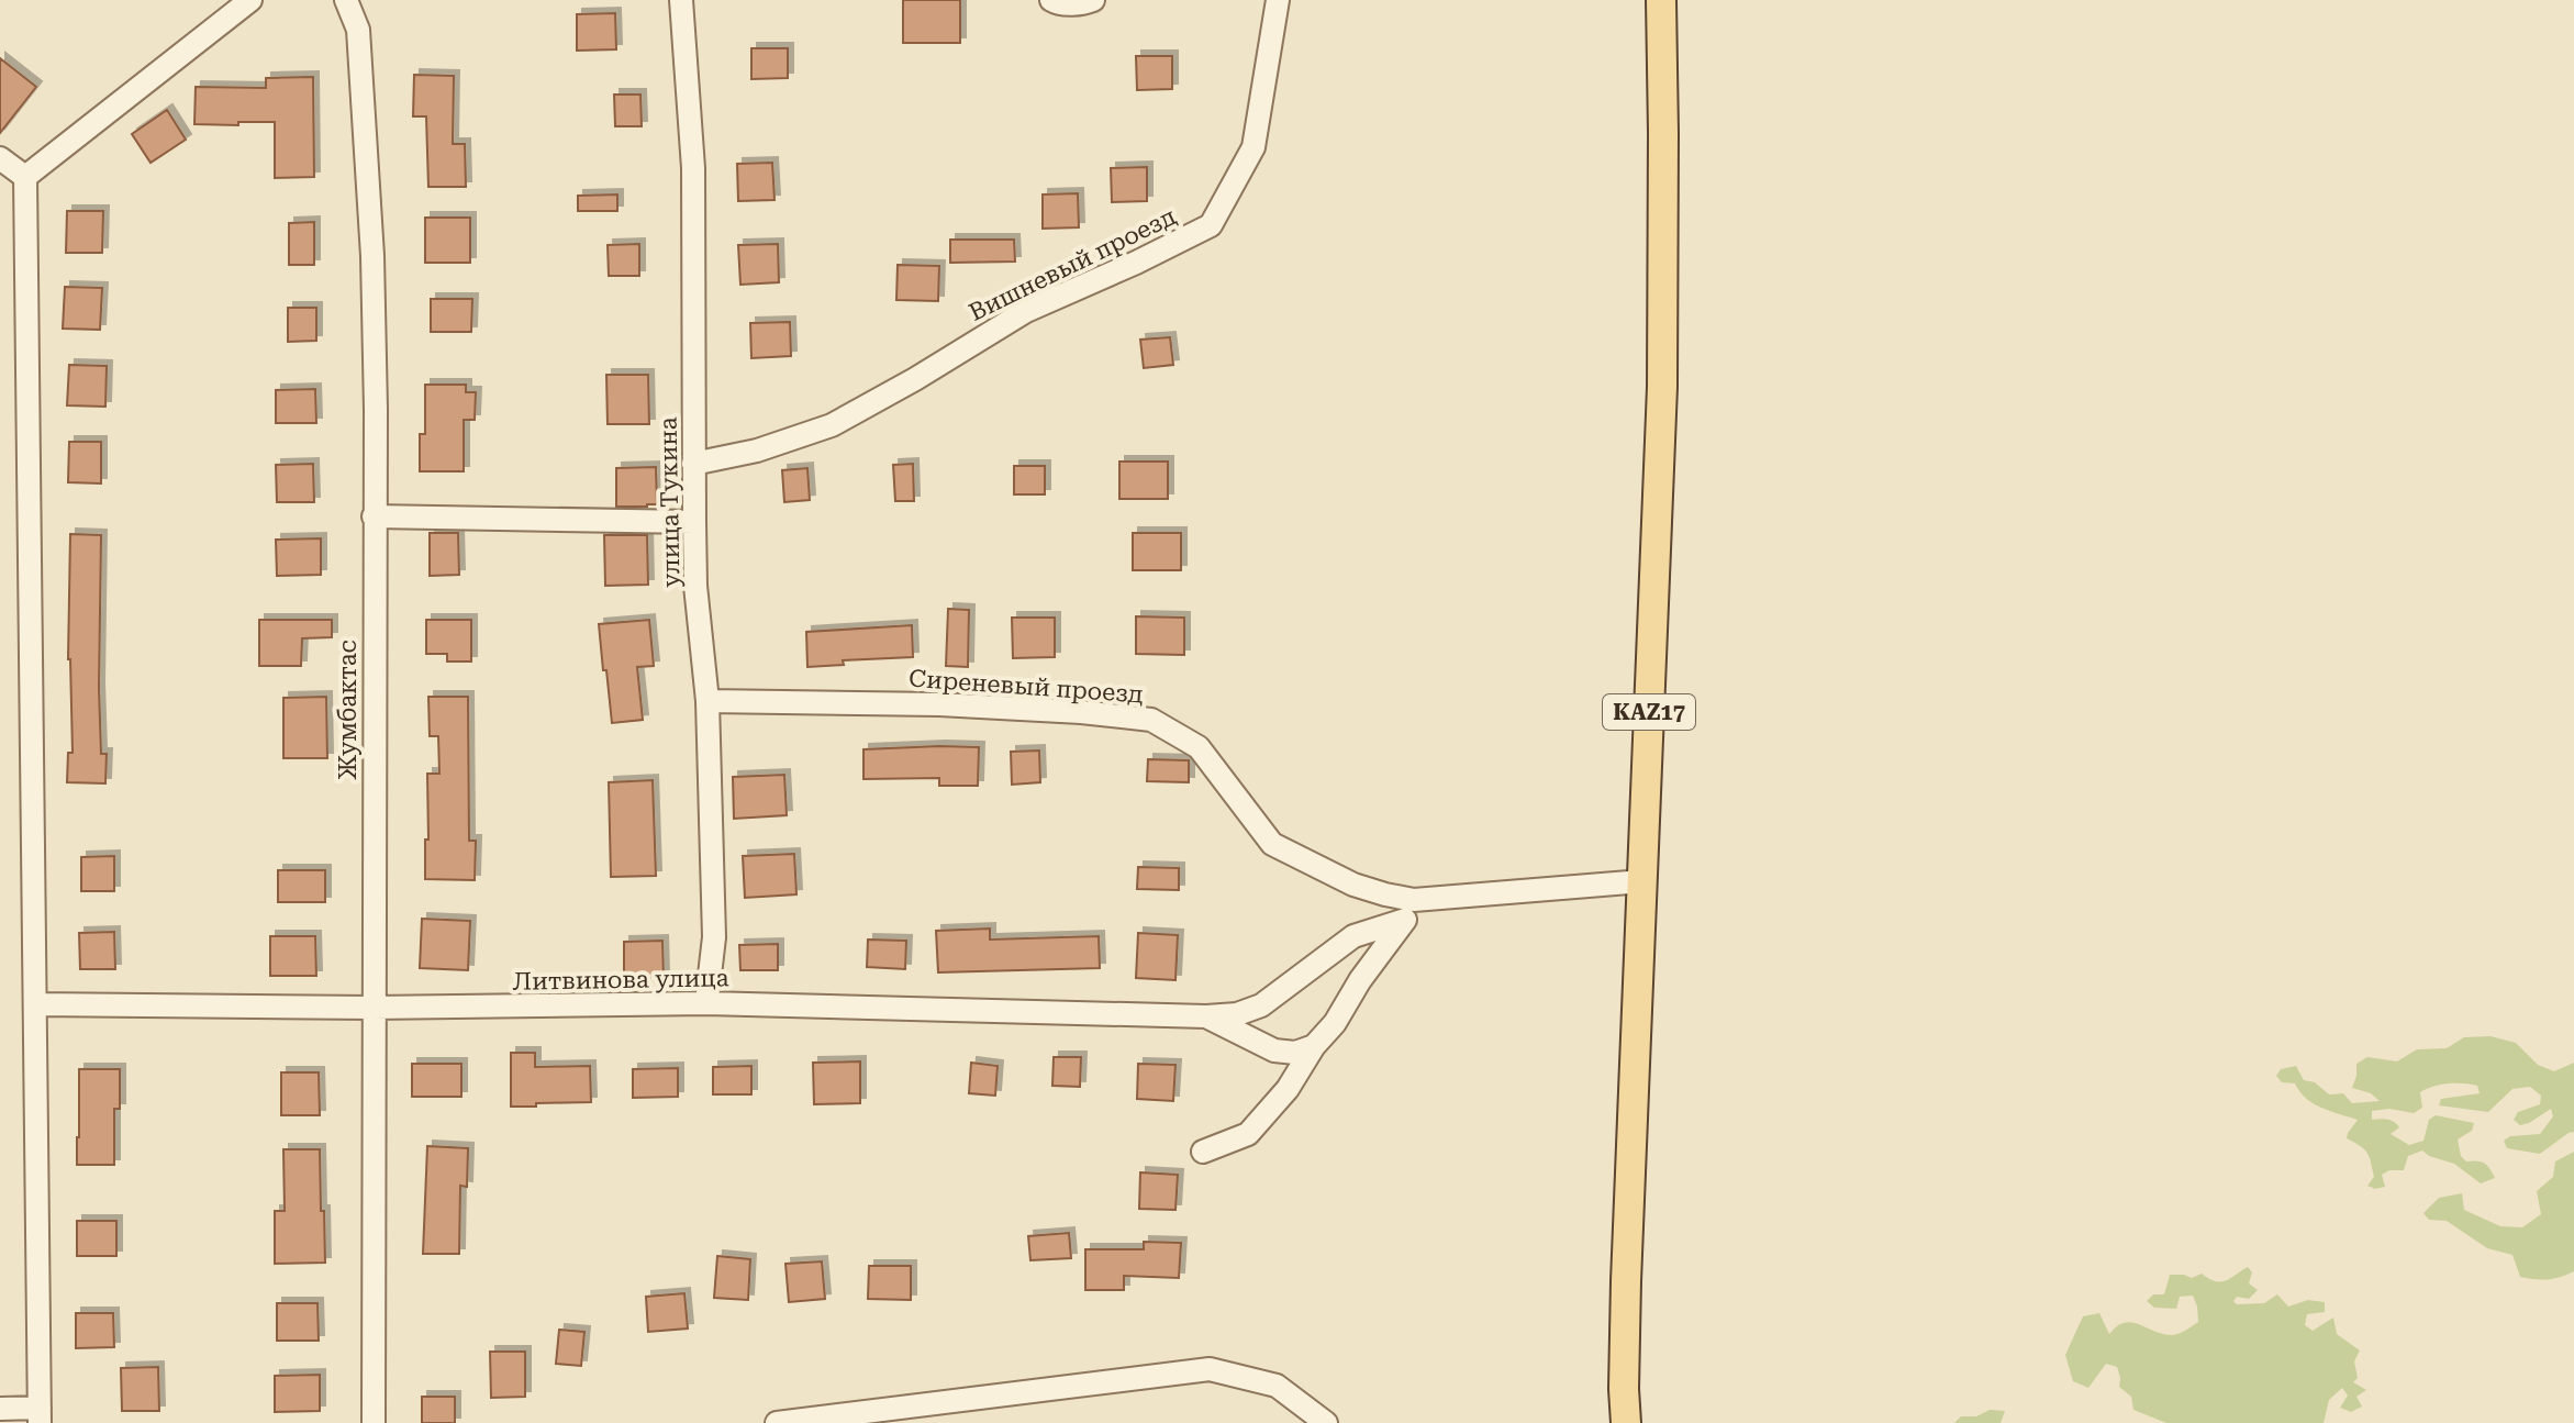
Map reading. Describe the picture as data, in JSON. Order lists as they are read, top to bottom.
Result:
{
  "streets": {
    "main road": ["KAZ17"],
    "street": [
      "Вишневый проезд",
      "улица Тукина",
      "Сиреневый проезд",
      "Жумбактас",
      "Литвинова улица"
    ]
  },
  "crossings": [
    ["Вишневый проезд", "улица Тукина"],
    ["улица Тукина", "Сиреневый проезд"],
    ["улица Тукина", "Литвинова улица"],
    ["Сиреневый проезд", "KAZ17"],
    ["Жумбактас", "Литвинова улица"]
  ]
}
